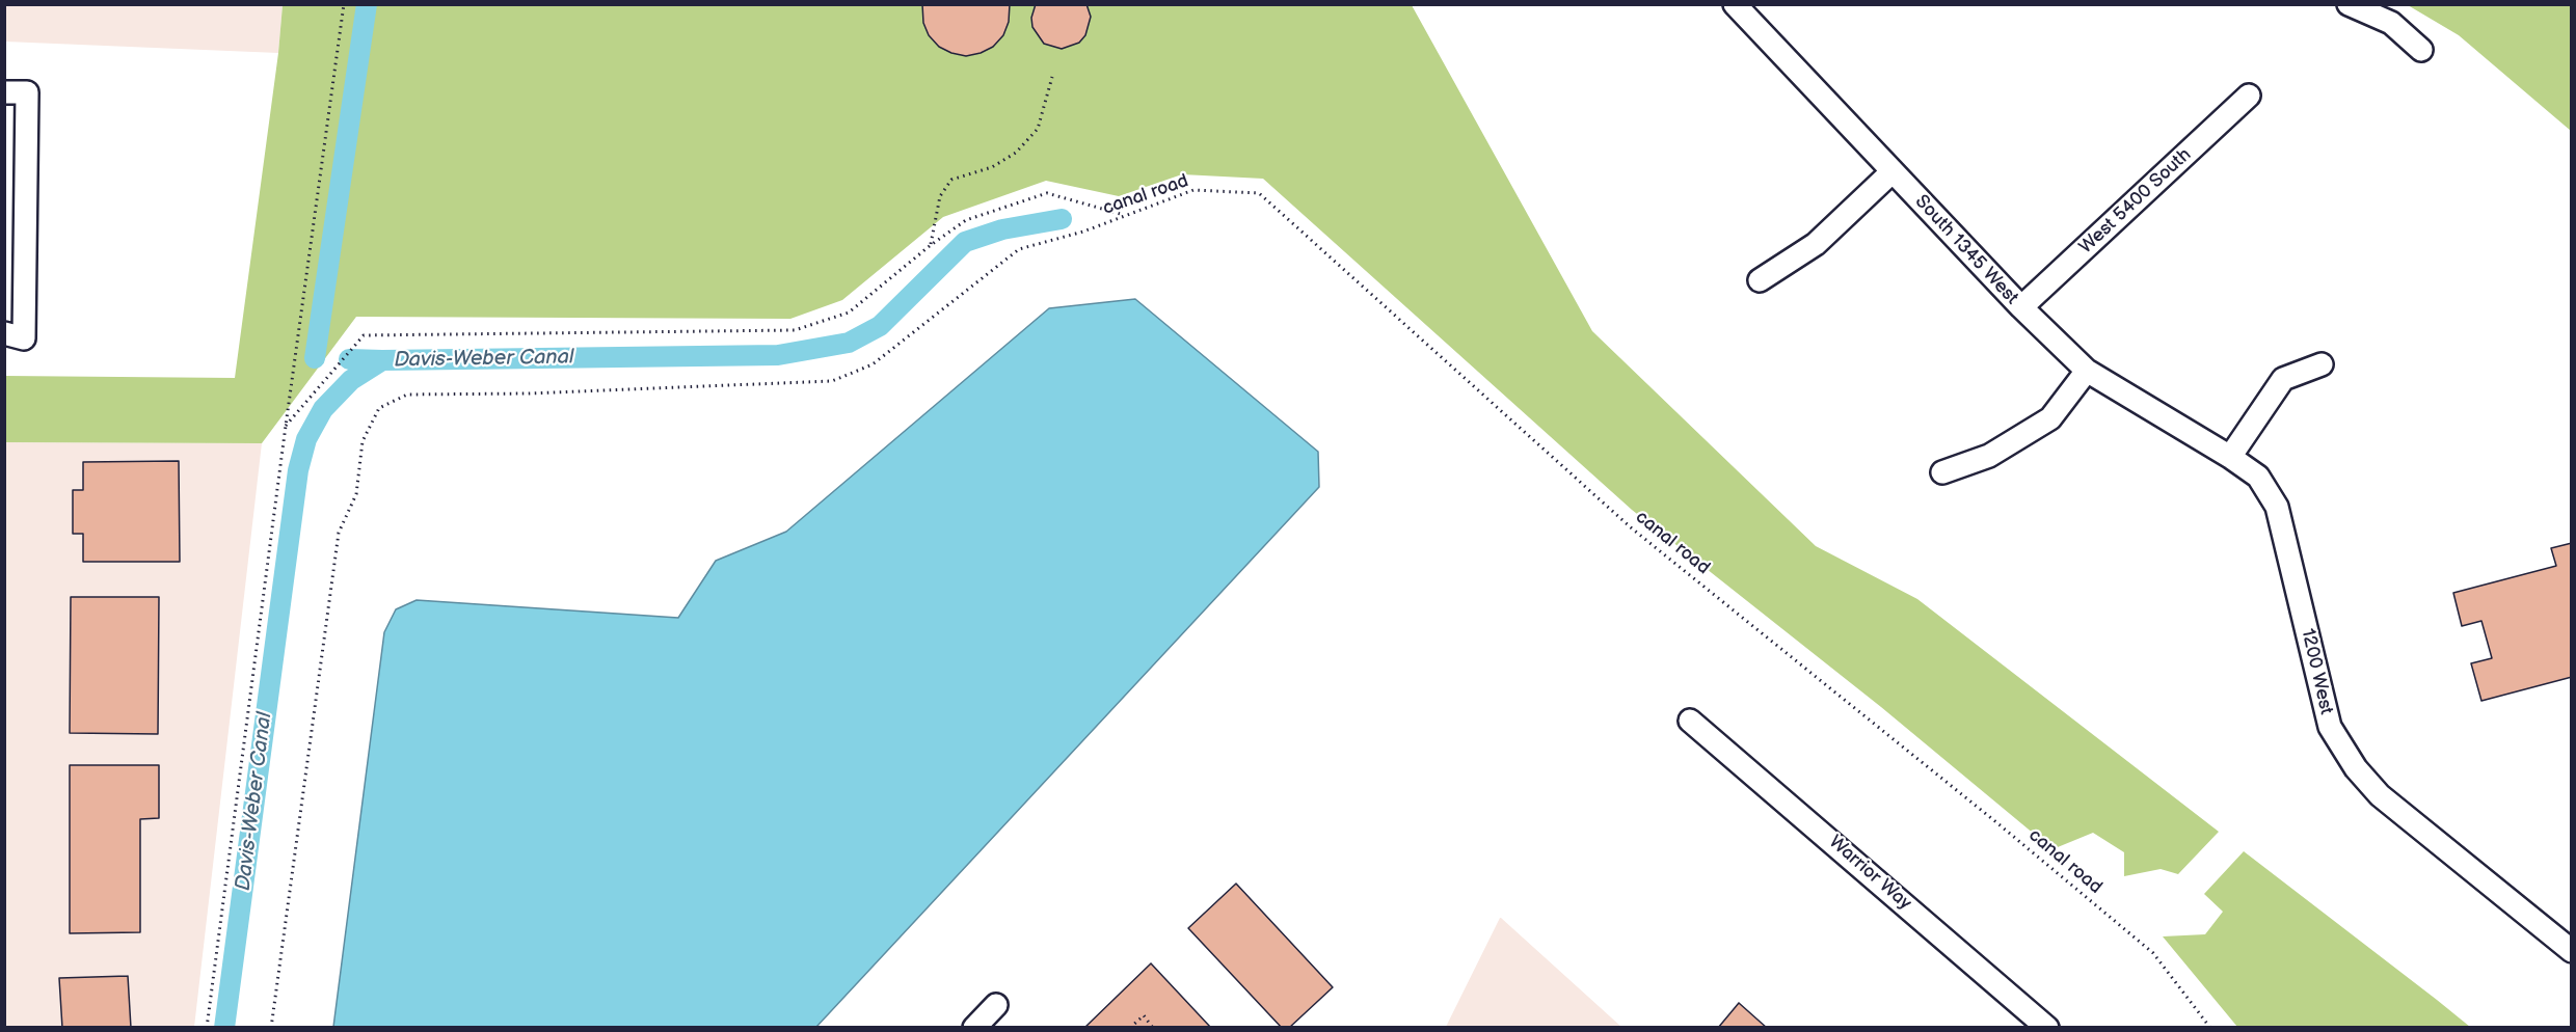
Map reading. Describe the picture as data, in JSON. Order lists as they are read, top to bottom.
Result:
{
  "streets": {
    "street": [
      "West 5400 South",
      "South 1345 West",
      "1200 West",
      "Warrior Way"
    ],
    "path": ["canal road"]
  },
  "crossings": [
    ["West 5400 South", "South 1345 West"],
    ["South 1345 West", "1200 West"]
  ],
  "water": ["Davis-Weber Canal"]
}
